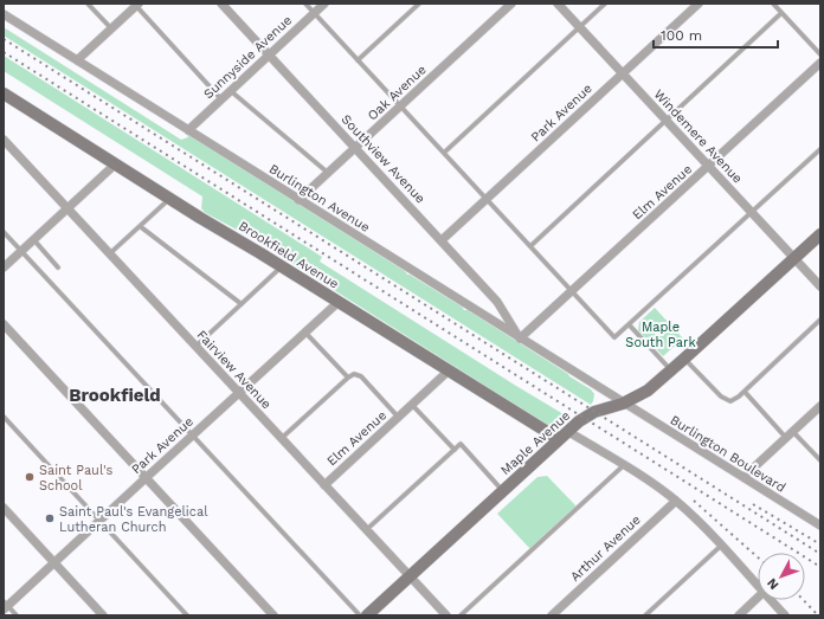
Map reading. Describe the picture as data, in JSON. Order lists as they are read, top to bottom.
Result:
{
  "streets": {
    "street": [
      "Sunnyside Avenue",
      "Oak Avenue",
      "Park Avenue",
      "Windemere Avenue",
      "Southview Avenue",
      "Elm Avenue",
      "Burlington Avenue",
      "Brookfield Avenue",
      "Fairview Avenue",
      "Maple Avenue",
      "Burlington Boulevard",
      "Arthur Avenue"
    ]
  },
  "crossings": [
    ["Sunnyside Avenue", "Southview Avenue"],
    ["Sunnyside Avenue", "Burlington Avenue"],
    ["Oak Avenue", "Southview Avenue"],
    ["Oak Avenue", "Burlington Avenue"],
    ["Park Avenue", "Windemere Avenue"],
    ["Park Avenue", "Southview Avenue"],
    ["Park Avenue", "Brookfield Avenue"],
    ["Park Avenue", "Fairview Avenue"],
    ["Windemere Avenue", "Elm Avenue"],
    ["Windemere Avenue", "Maple Avenue"],
    ["Southview Avenue", "Elm Avenue"],
    ["Southview Avenue", "Burlington Avenue"],
    ["Elm Avenue", "Burlington Avenue"],
    ["Elm Avenue", "Brookfield Avenue"],
    ["Elm Avenue", "Fairview Avenue"],
    ["Burlington Avenue", "Maple Avenue"],
    ["Burlington Avenue", "Burlington Boulevard"],
    ["Brookfield Avenue", "Maple Avenue"],
    ["Brookfield Avenue", "Arthur Avenue"],
    ["Fairview Avenue", "Maple Avenue"],
    ["Maple Avenue", "Burlington Boulevard"]
  ],
  "districts": ["Brookfield"],
  "parks": ["Maple South Park"],
  "places": ["Saint Paul's School", "Saint Paul's Evangelical Lutheran Church"],
  "scale_bar": "100 m",
  "north": "bottom left"
}
